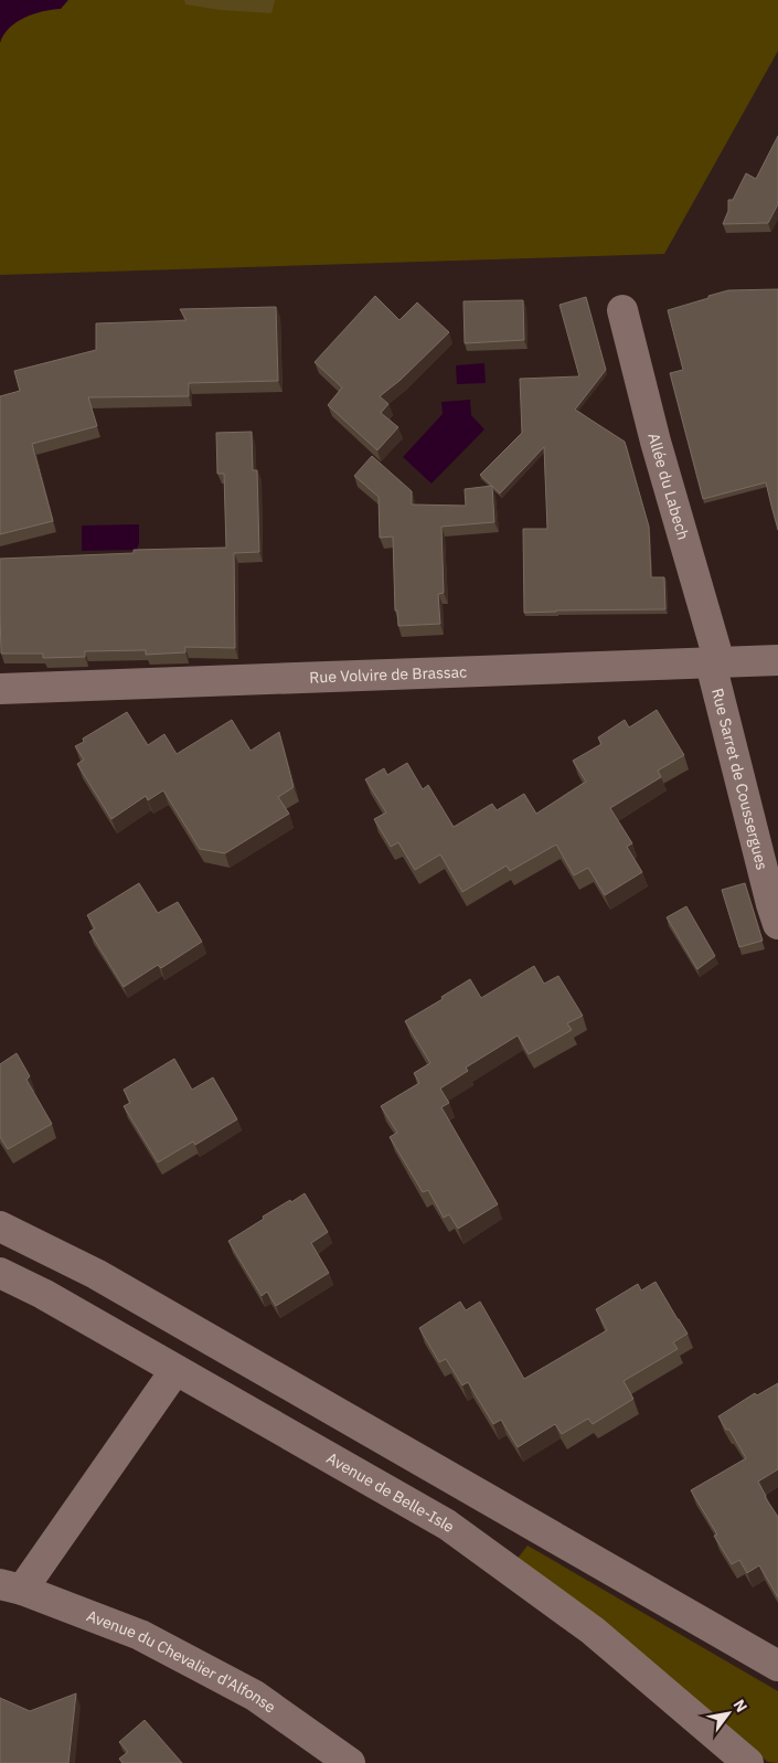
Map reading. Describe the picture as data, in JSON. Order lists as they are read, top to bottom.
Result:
{
  "streets": {
    "street": [
      "Allée du Labech",
      "Rue Volvire de Brassac",
      "Rue Sarret de Coussergues",
      "Avenue de Belle-Isle",
      "Avenue du Chevalier d'Alfonse"
    ]
  },
  "crossings": [
    ["Allée du Labech", "Rue Volvire de Brassac"],
    ["Allée du Labech", "Rue Sarret de Coussergues"],
    ["Rue Volvire de Brassac", "Rue Sarret de Coussergues"]
  ],
  "north": "top right"
}
